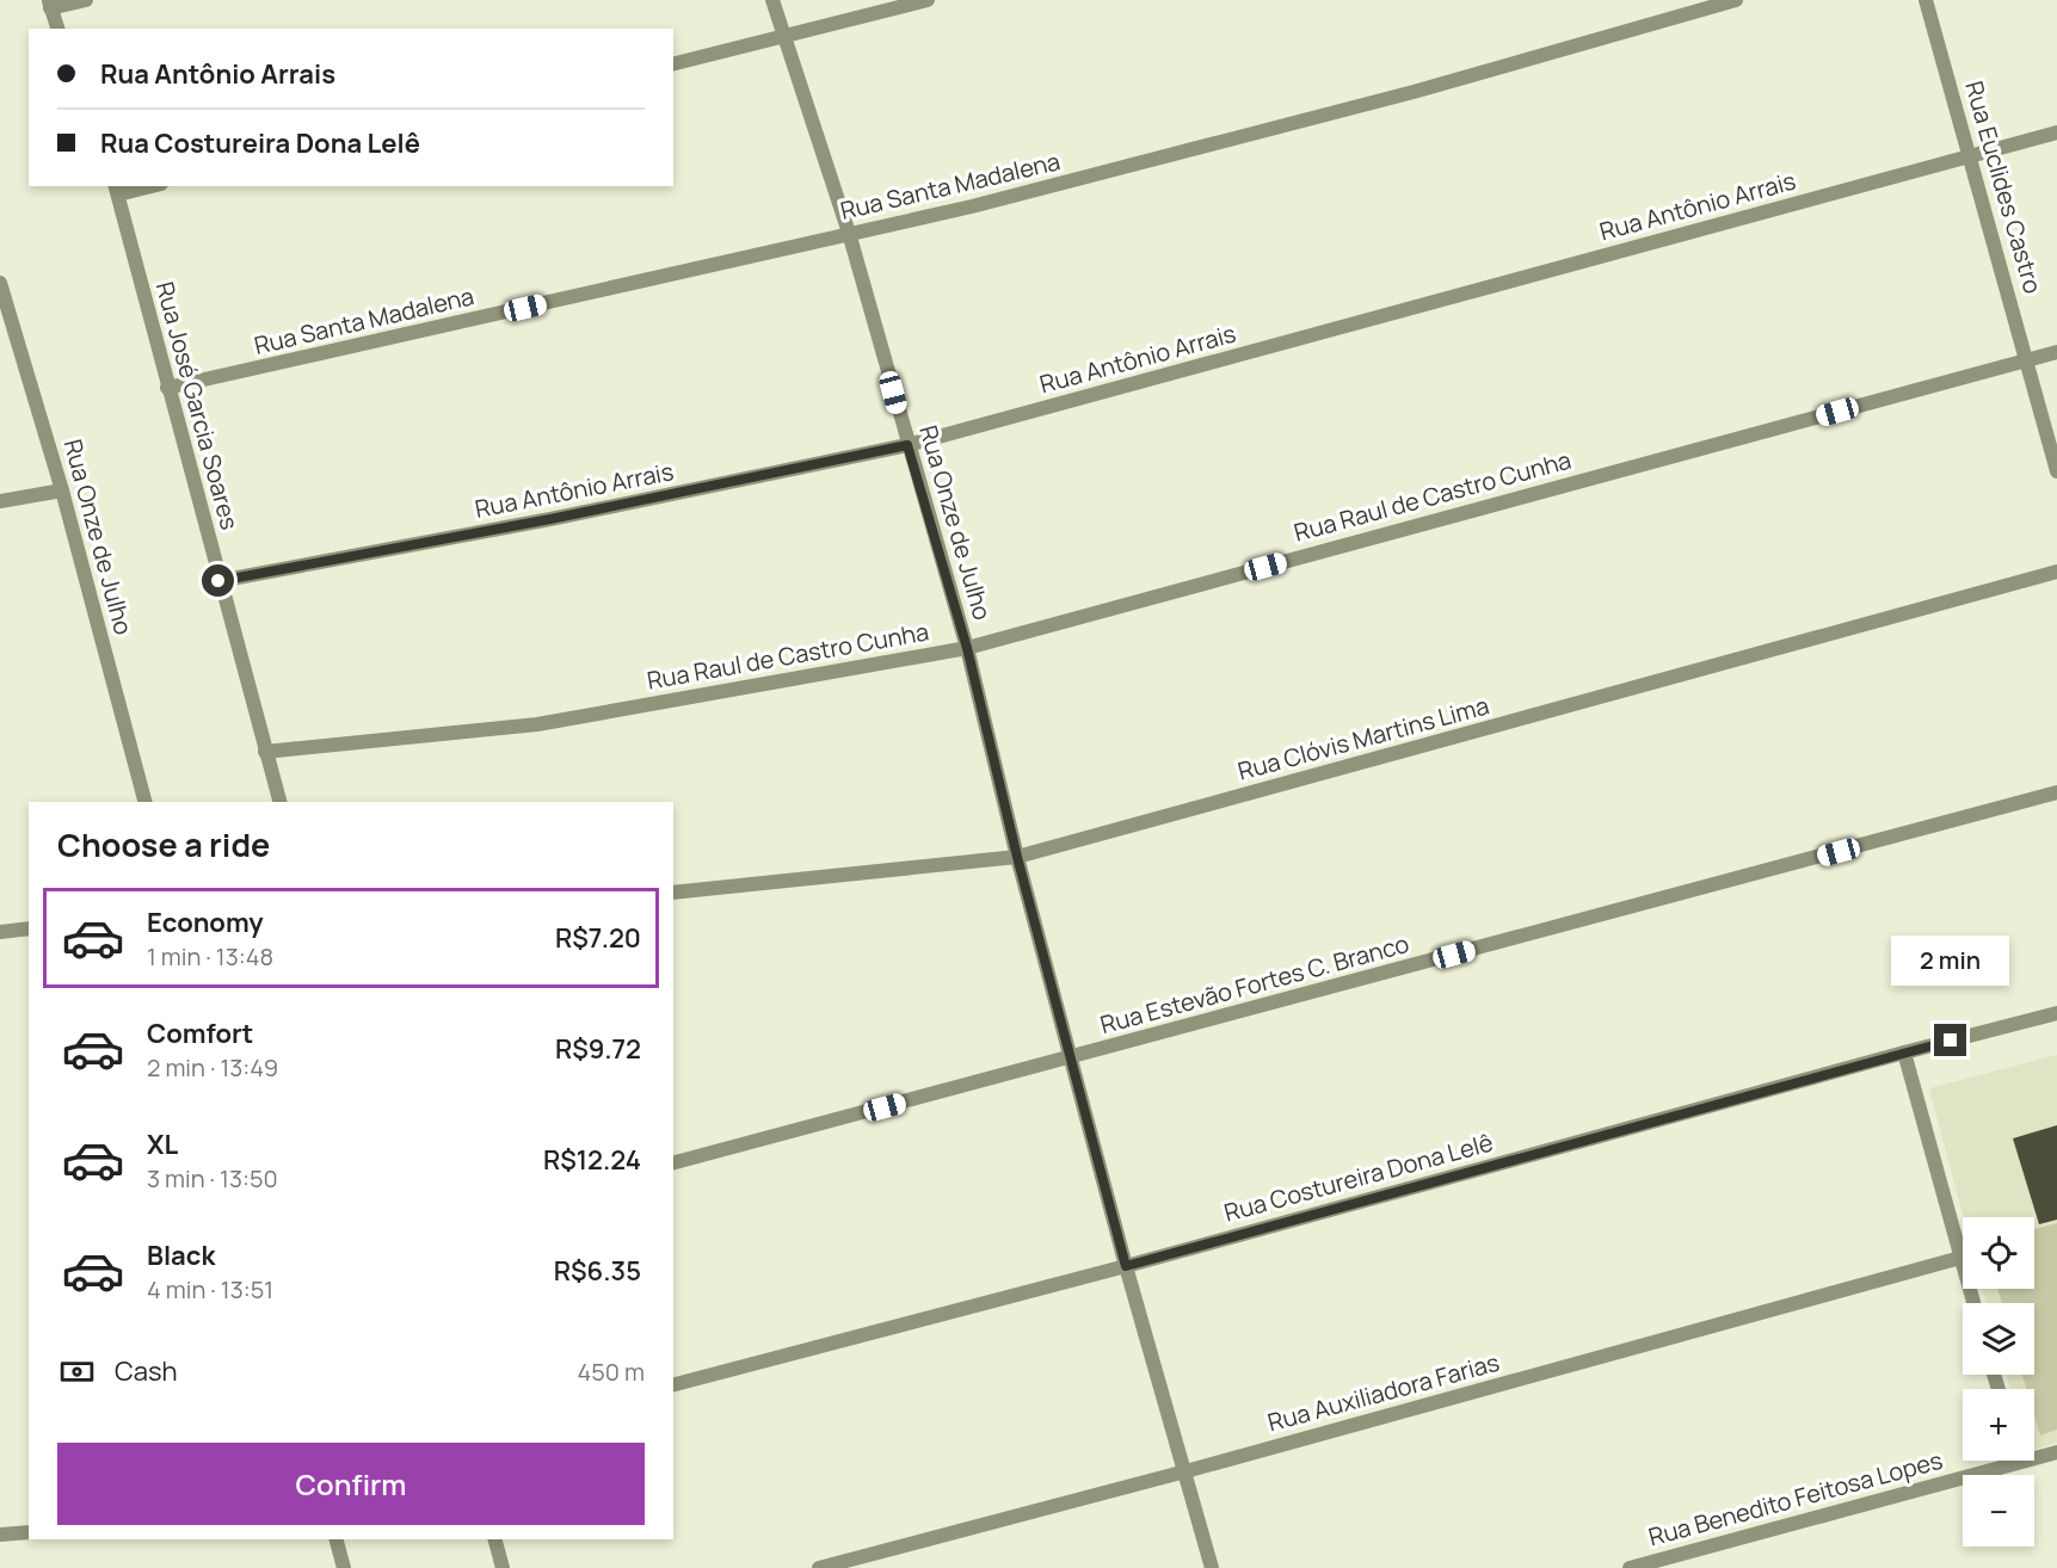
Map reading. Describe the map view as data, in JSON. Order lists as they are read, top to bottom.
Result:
{
  "streets": {
    "street": [
      "Rua Santa Madalena",
      "Rua Euclides Castro",
      "Rua Antônio Arrais",
      "Rua José Garcia Soares",
      "Rua Raul de Castro Cunha",
      "Rua Onze de Julho",
      "Rua Clóvis Martins Lima",
      "Rua Estevão Fortes C. Branco",
      "Rua Costureira Dona Lelê",
      "Rua Auxiliadora Farias",
      "Rua Benedito Feitosa Lopes"
    ]
  },
  "crossings": [
    ["Rua Santa Madalena", "Rua José Garcia Soares"],
    ["Rua Santa Madalena", "Rua Onze de Julho"],
    ["Rua Euclides Castro", "Rua Antônio Arrais"],
    ["Rua Euclides Castro", "Rua Raul de Castro Cunha"],
    ["Rua Antônio Arrais", "Rua José Garcia Soares"],
    ["Rua Antônio Arrais", "Rua Onze de Julho"],
    ["Rua José Garcia Soares", "Rua Raul de Castro Cunha"],
    ["Rua Raul de Castro Cunha", "Rua Onze de Julho"],
    ["Rua Onze de Julho", "Rua Clóvis Martins Lima"],
    ["Rua Onze de Julho", "Rua Estevão Fortes C. Branco"],
    ["Rua Onze de Julho", "Rua Costureira Dona Lelê"],
    ["Rua Onze de Julho", "Rua Auxiliadora Farias"]
  ],
  "page": {
    "banner": ["Rua Antônio Arrais", "Rua Costureira Dona Lelê"],
    "heading": "Choose a ride",
    "list": [
      {
        "name": "Economy",
        "note": "1 min · 13:48",
        "value": "R$7.20"
      },
      {
        "name": "Comfort",
        "note": "2 min · 13:49",
        "value": "R$9.72"
      },
      {
        "name": "XL",
        "note": "3 min · 13:50",
        "value": "R$12.24"
      },
      {
        "name": "Black",
        "note": "4 min · 13:51",
        "value": "R$6.35"
      }
    ],
    "bubble": "2 min",
    "map_buttons": ["+", "−"],
    "pay": ["Cash", "450 m"],
    "buttons": "Confirm"
  }
}
